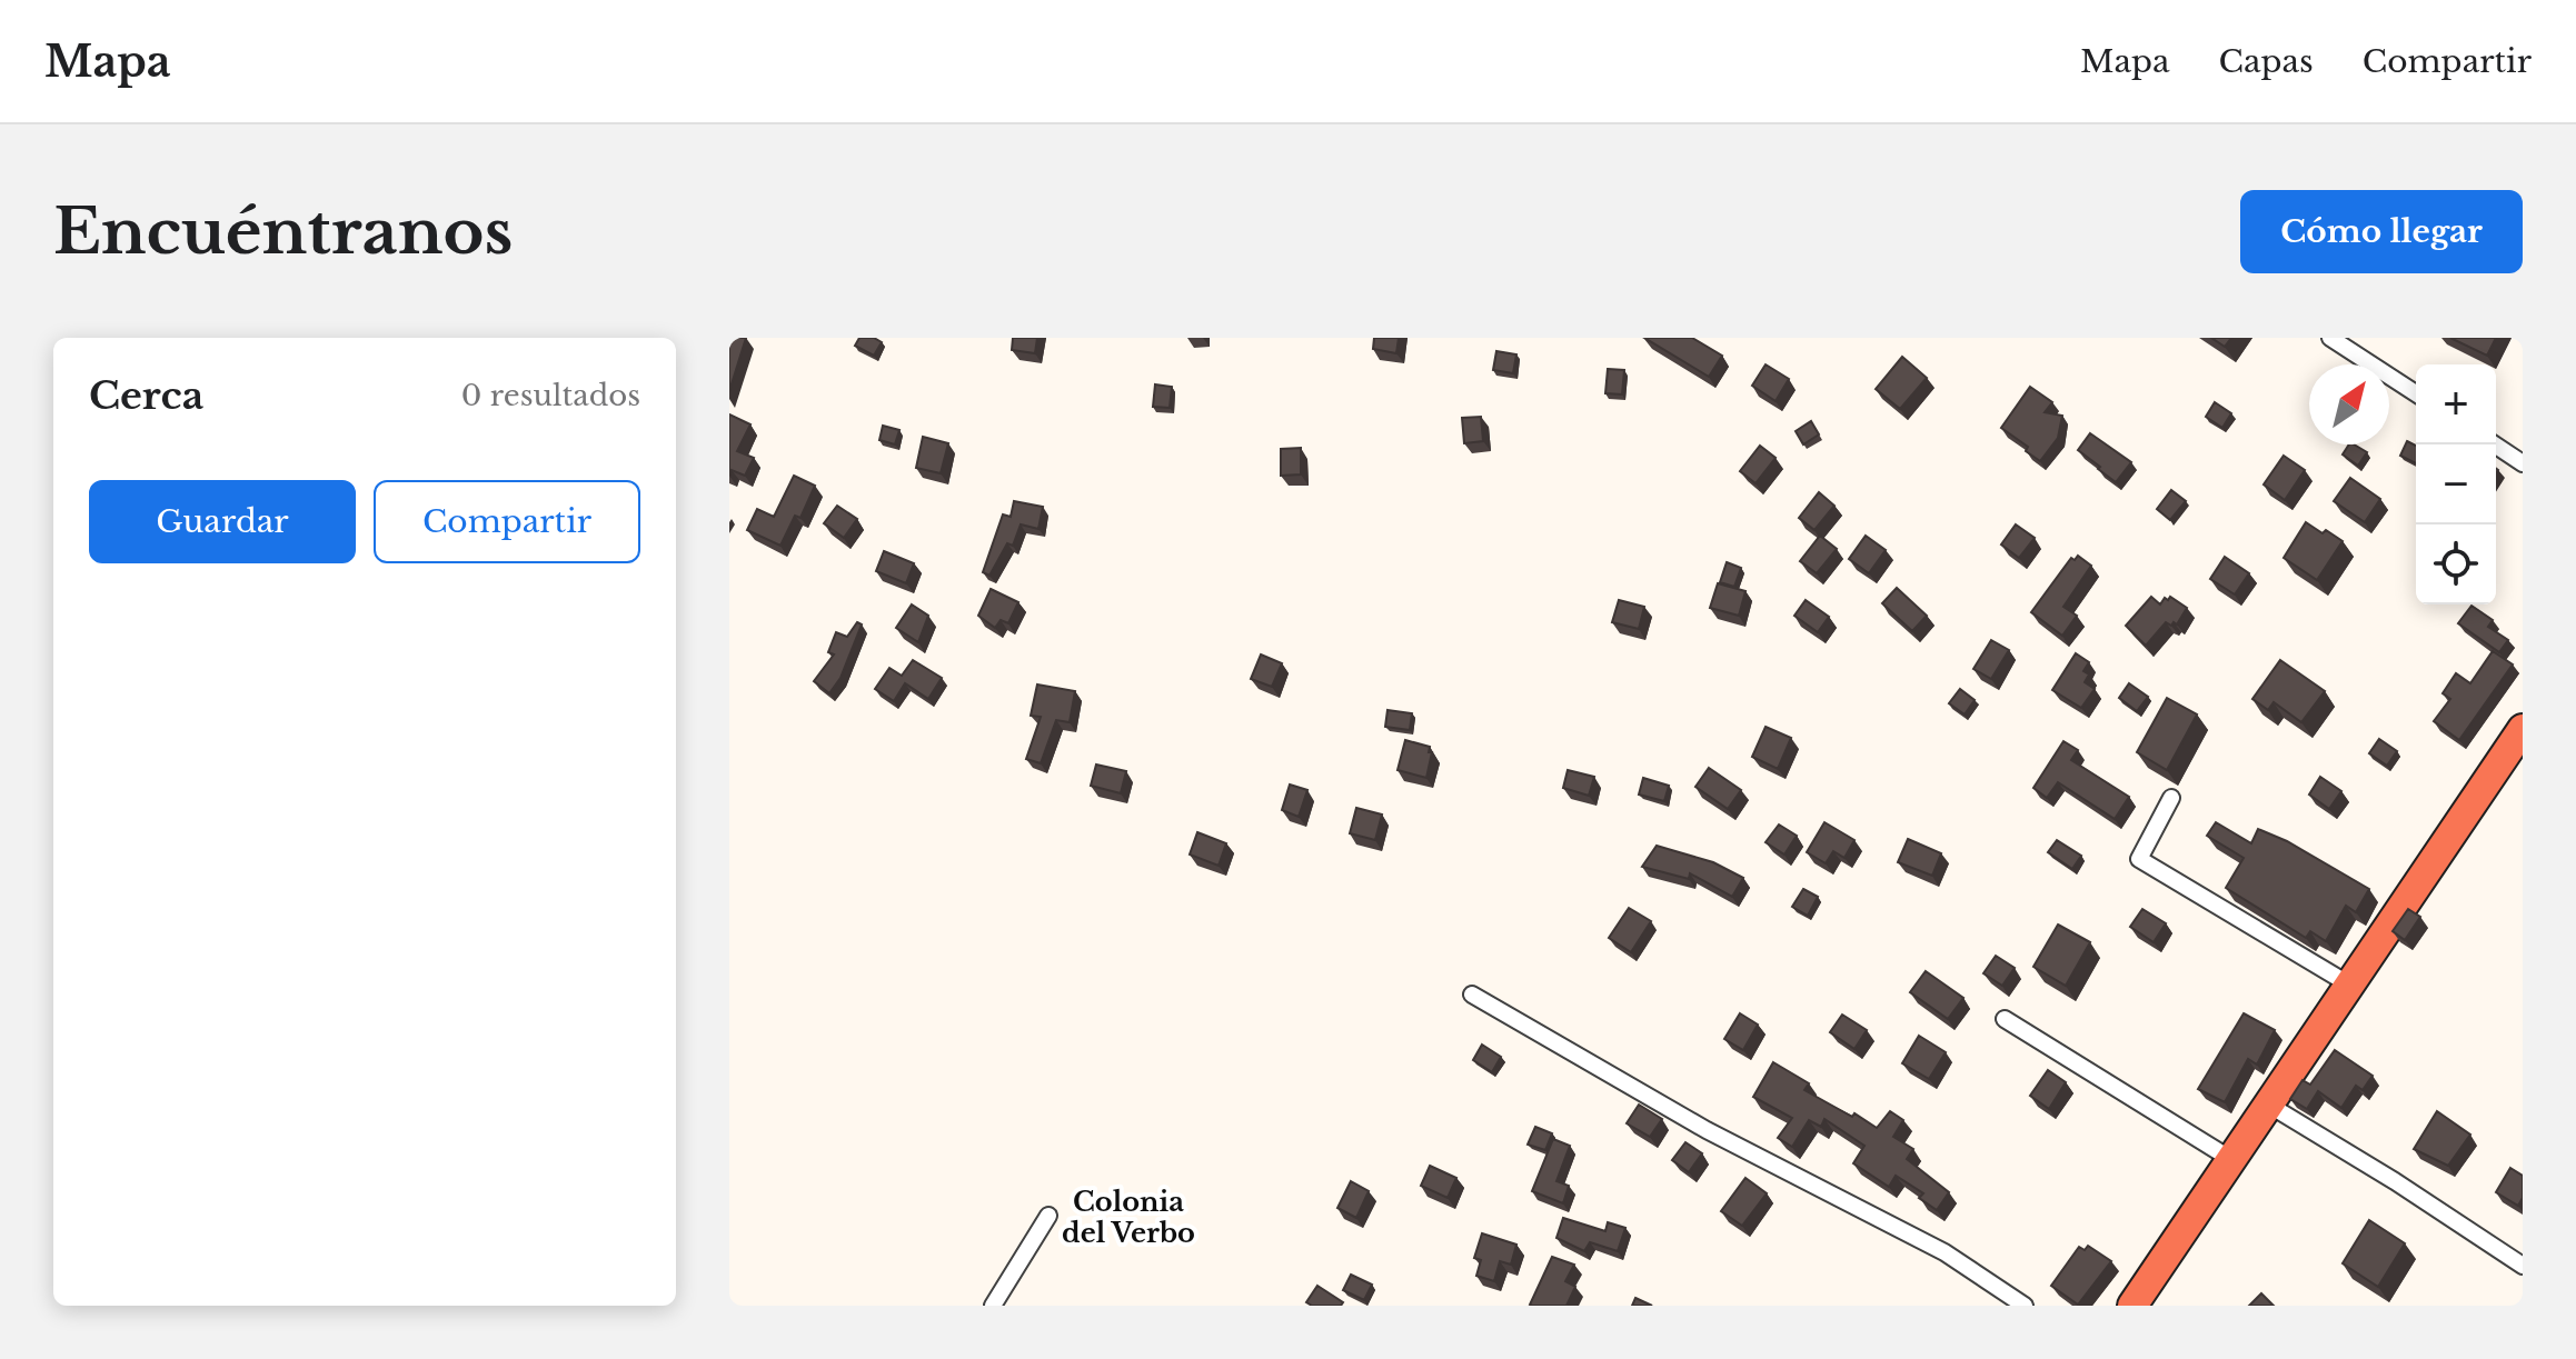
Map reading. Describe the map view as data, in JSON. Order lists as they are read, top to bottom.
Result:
{
  "districts": ["Colonia del Verbo"],
  "north": "top right",
  "page": {
    "header": "Mapa",
    "nav": ["Mapa", "Capas", "Compartir"],
    "buttons": [
      "Cómo llegar",
      ["Guardar", "Compartir"]
    ],
    "title": "Encuéntranos",
    "heading": ["Cerca", "0 resultados"],
    "map_buttons": ["+", "−"]
  }
}
